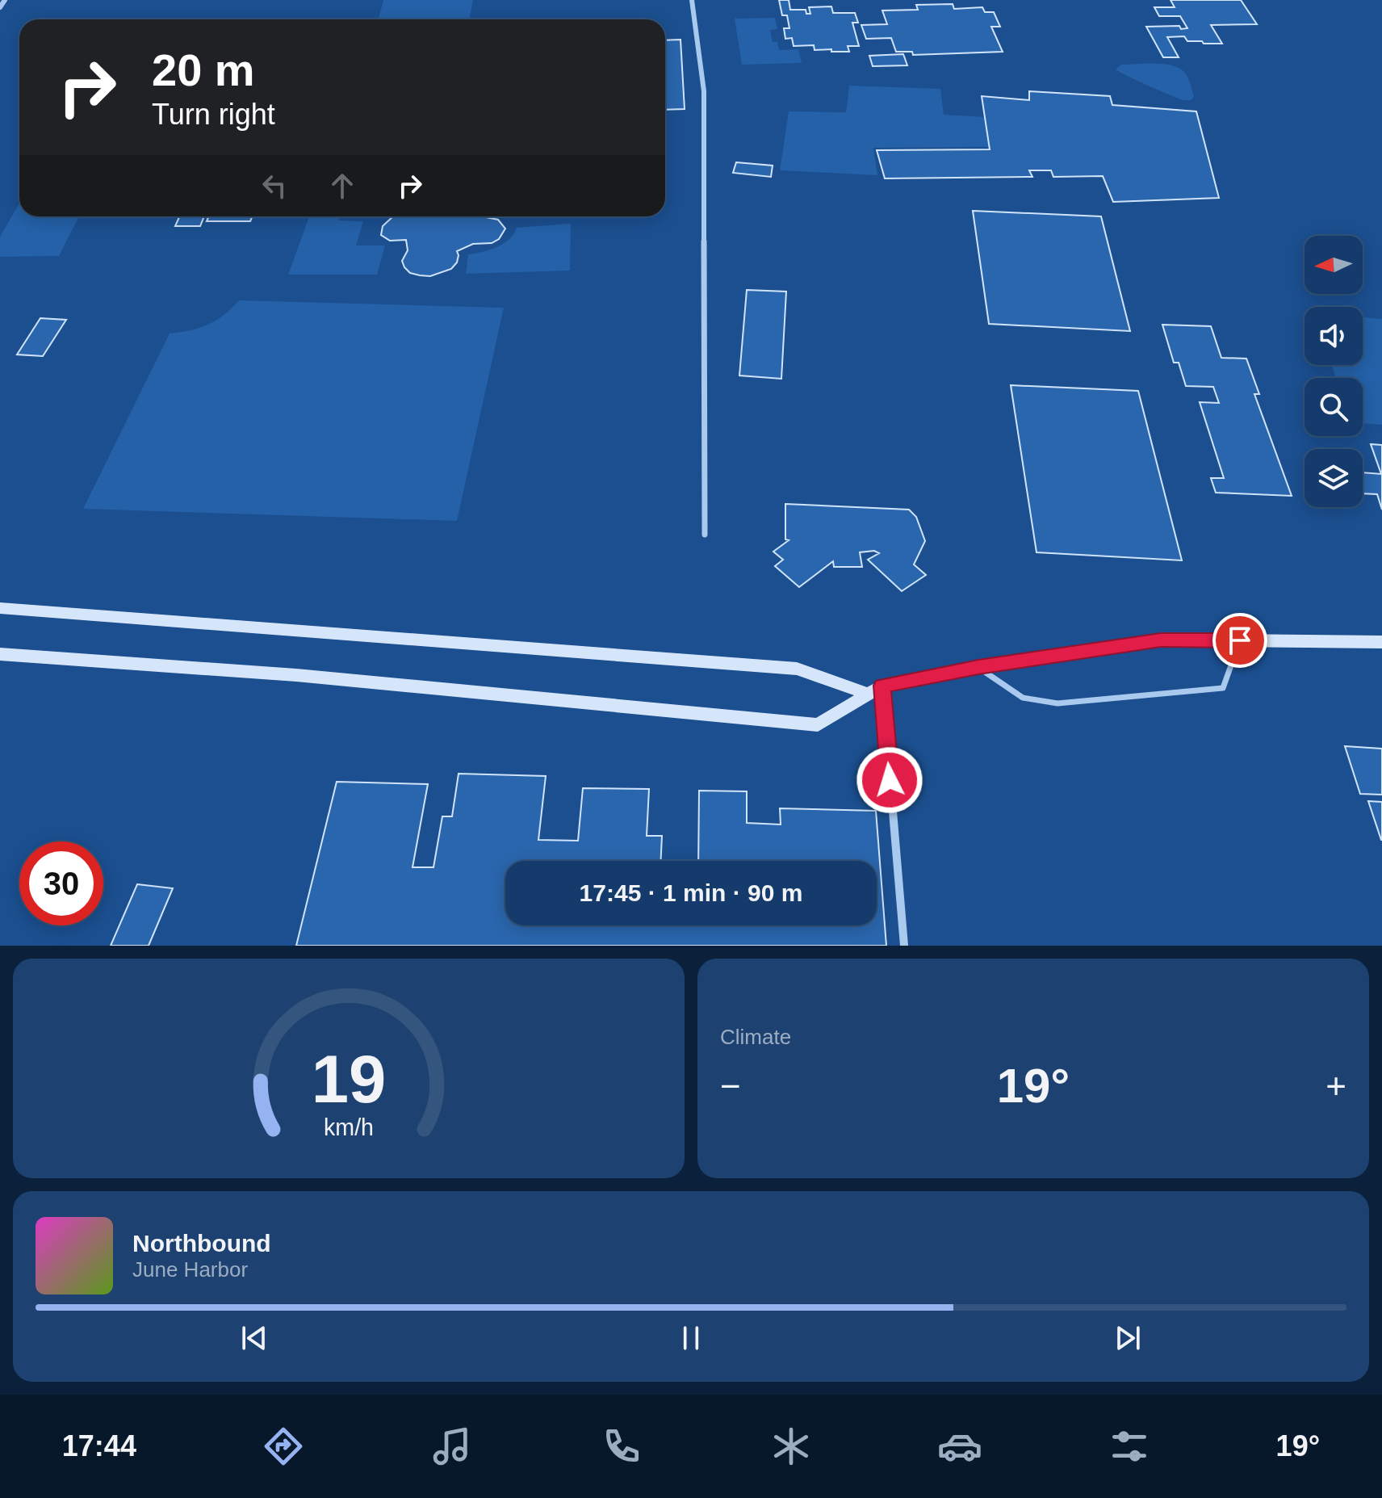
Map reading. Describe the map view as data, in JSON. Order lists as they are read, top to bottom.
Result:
{
  "north": "left",
  "page": {
    "turn": ["20 m", "Turn right"],
    "limit": "30",
    "trip": "17:45 · 1 min · 90 m",
    "tile": "Climate",
    "heat": ["−", "19°", "+"],
    "song": ["Northbound", "June Harbor"],
    "tabs": ["17:44", "19°"],
    "gauge": ["19", "km/h"]
  }
}
